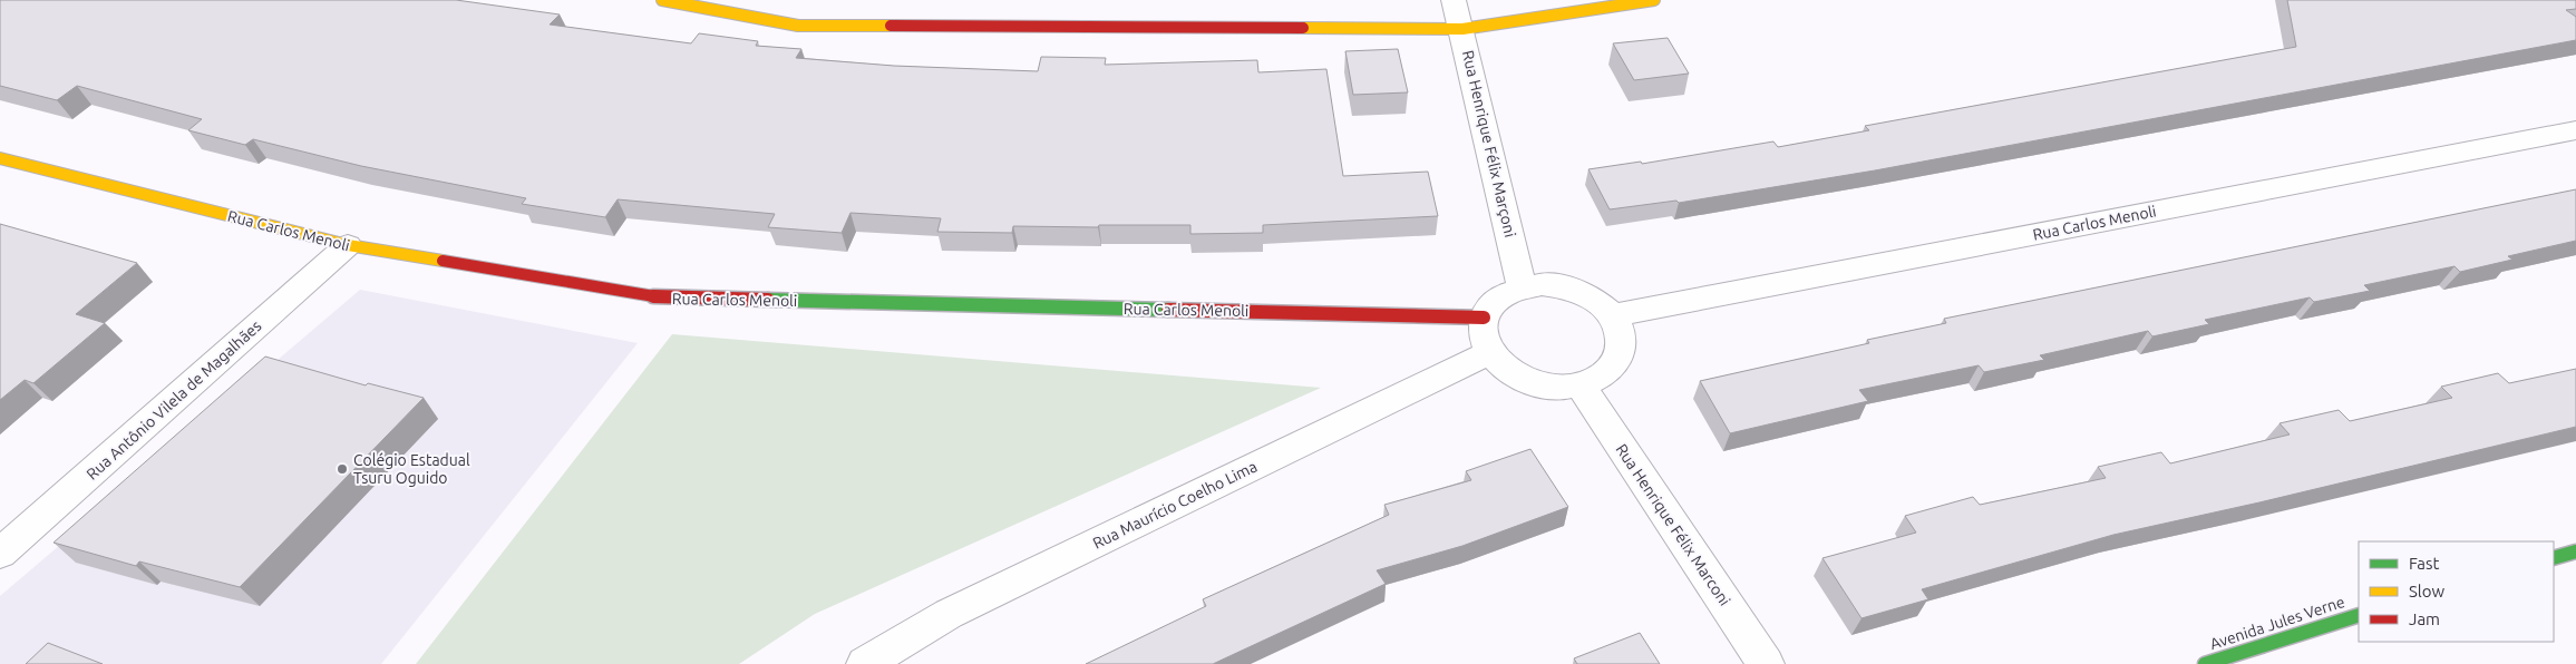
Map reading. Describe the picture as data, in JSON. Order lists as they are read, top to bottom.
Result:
{
  "streets": {
    "street": [
      "Rua Henrique Félix Marçoni",
      "Rua Carlos Menoli",
      "Rua Antônio Vilela de Magalhães",
      "Rua Maurício Coelho Lima",
      "Rua Henrique Félix Marconi",
      "Avenida Jules Verne"
    ]
  },
  "crossings": [
    ["Rua Henrique Félix Marçoni", "Rua Carlos Menoli"],
    ["Rua Henrique Félix Marçoni", "Rua Maurício Coelho Lima"],
    ["Rua Henrique Félix Marçoni", "Rua Henrique Félix Marconi"],
    ["Rua Carlos Menoli", "Rua Antônio Vilela de Magalhães"],
    ["Rua Carlos Menoli", "Rua Maurício Coelho Lima"],
    ["Rua Carlos Menoli", "Rua Henrique Félix Marconi"],
    ["Rua Maurício Coelho Lima", "Rua Henrique Félix Marconi"]
  ],
  "places": ["Colégio Estadual Tsuru Oguido"],
  "legend": ["Fast", "Slow", "Jam"]
}
